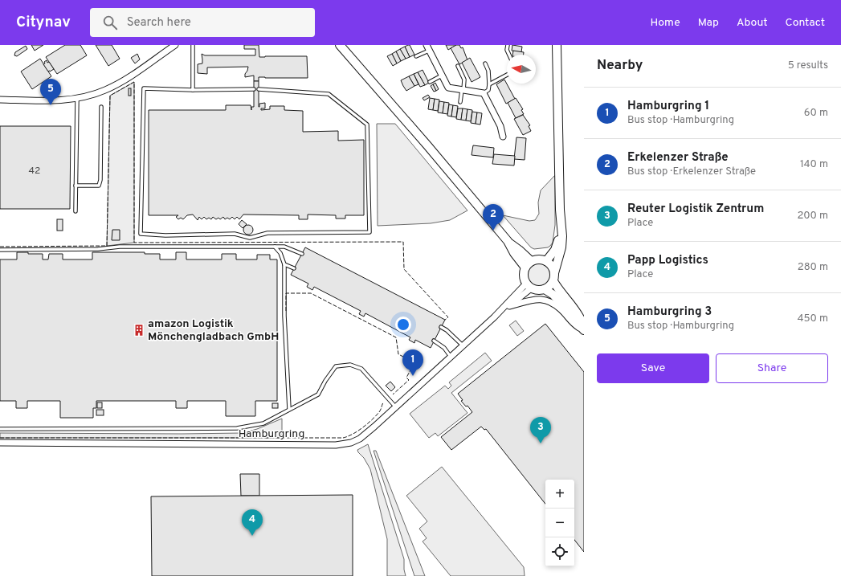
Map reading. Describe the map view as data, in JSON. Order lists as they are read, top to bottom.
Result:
{
  "streets": {
    "street": ["Hamburgring"]
  },
  "places": {
    "building": ["amazon Logistik Mönchengladbach GmbH"]
  },
  "house_numbers": ["42"],
  "north": "left",
  "page": {
    "header": "Citynav",
    "search": "Search here",
    "nav": [
      "Home",
      "Map",
      "About",
      "Contact"
    ],
    "heading": ["Nearby", "5 results"],
    "pins": [
      "5",
      "2",
      "1",
      "3",
      "4"
    ],
    "list": [
      {
        "mark": "1",
        "name": "Hamburgring 1",
        "note": "Bus stop · Hamburgring",
        "value": "60 m"
      },
      {
        "mark": "2",
        "name": "Erkelenzer Straße",
        "note": "Bus stop · Erkelenzer Straße",
        "value": "140 m"
      },
      {
        "mark": "3",
        "name": "Reuter Logistik Zentrum",
        "note": "Place",
        "value": "200 m"
      },
      {
        "mark": "4",
        "name": "Papp Logistics",
        "note": "Place",
        "value": "280 m"
      },
      {
        "mark": "5",
        "name": "Hamburgring 3",
        "note": "Bus stop · Hamburgring",
        "value": "450 m"
      }
    ],
    "buttons": ["Save", "Share"],
    "map_buttons": ["+", "−"]
  }
}
